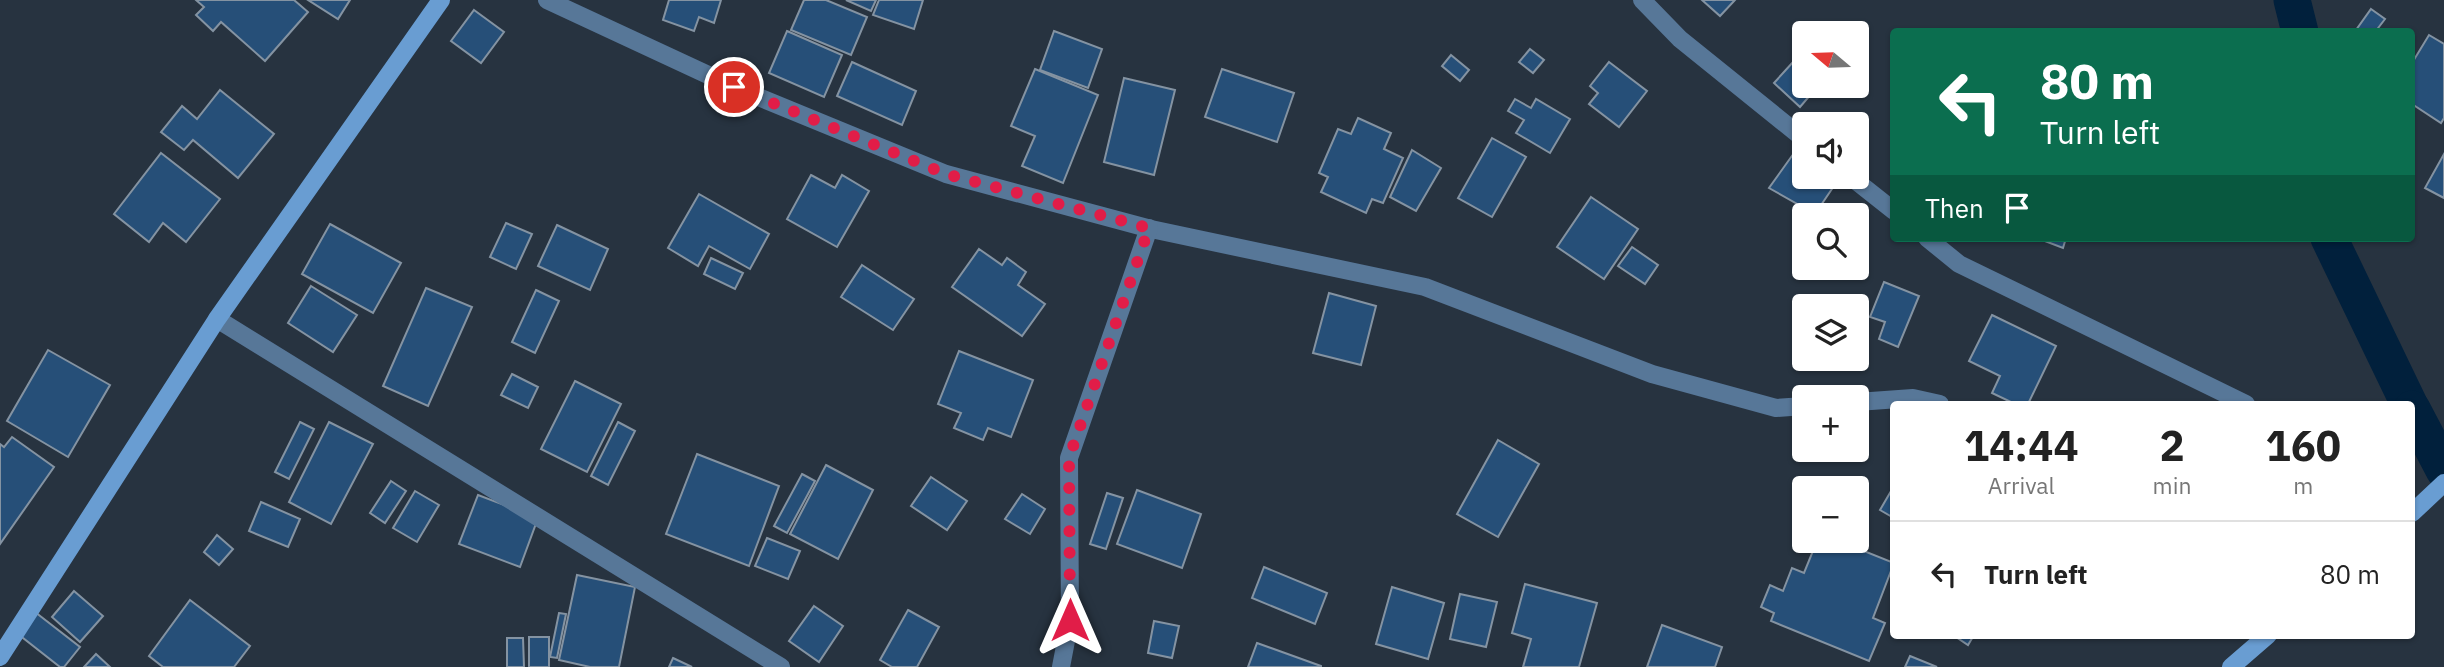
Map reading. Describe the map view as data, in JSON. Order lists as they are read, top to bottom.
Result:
{
  "north": "left",
  "page": {
    "map_buttons": ["+", "−"],
    "turn": ["80 m", "Turn left"],
    "then": "Then",
    "eta": [
      "14:44",
      "Arrival",
      "2",
      "min",
      "160",
      "m"
    ],
    "list": [
      {
        "name": "Turn left",
        "value": "80 m"
      }
    ]
  }
}
